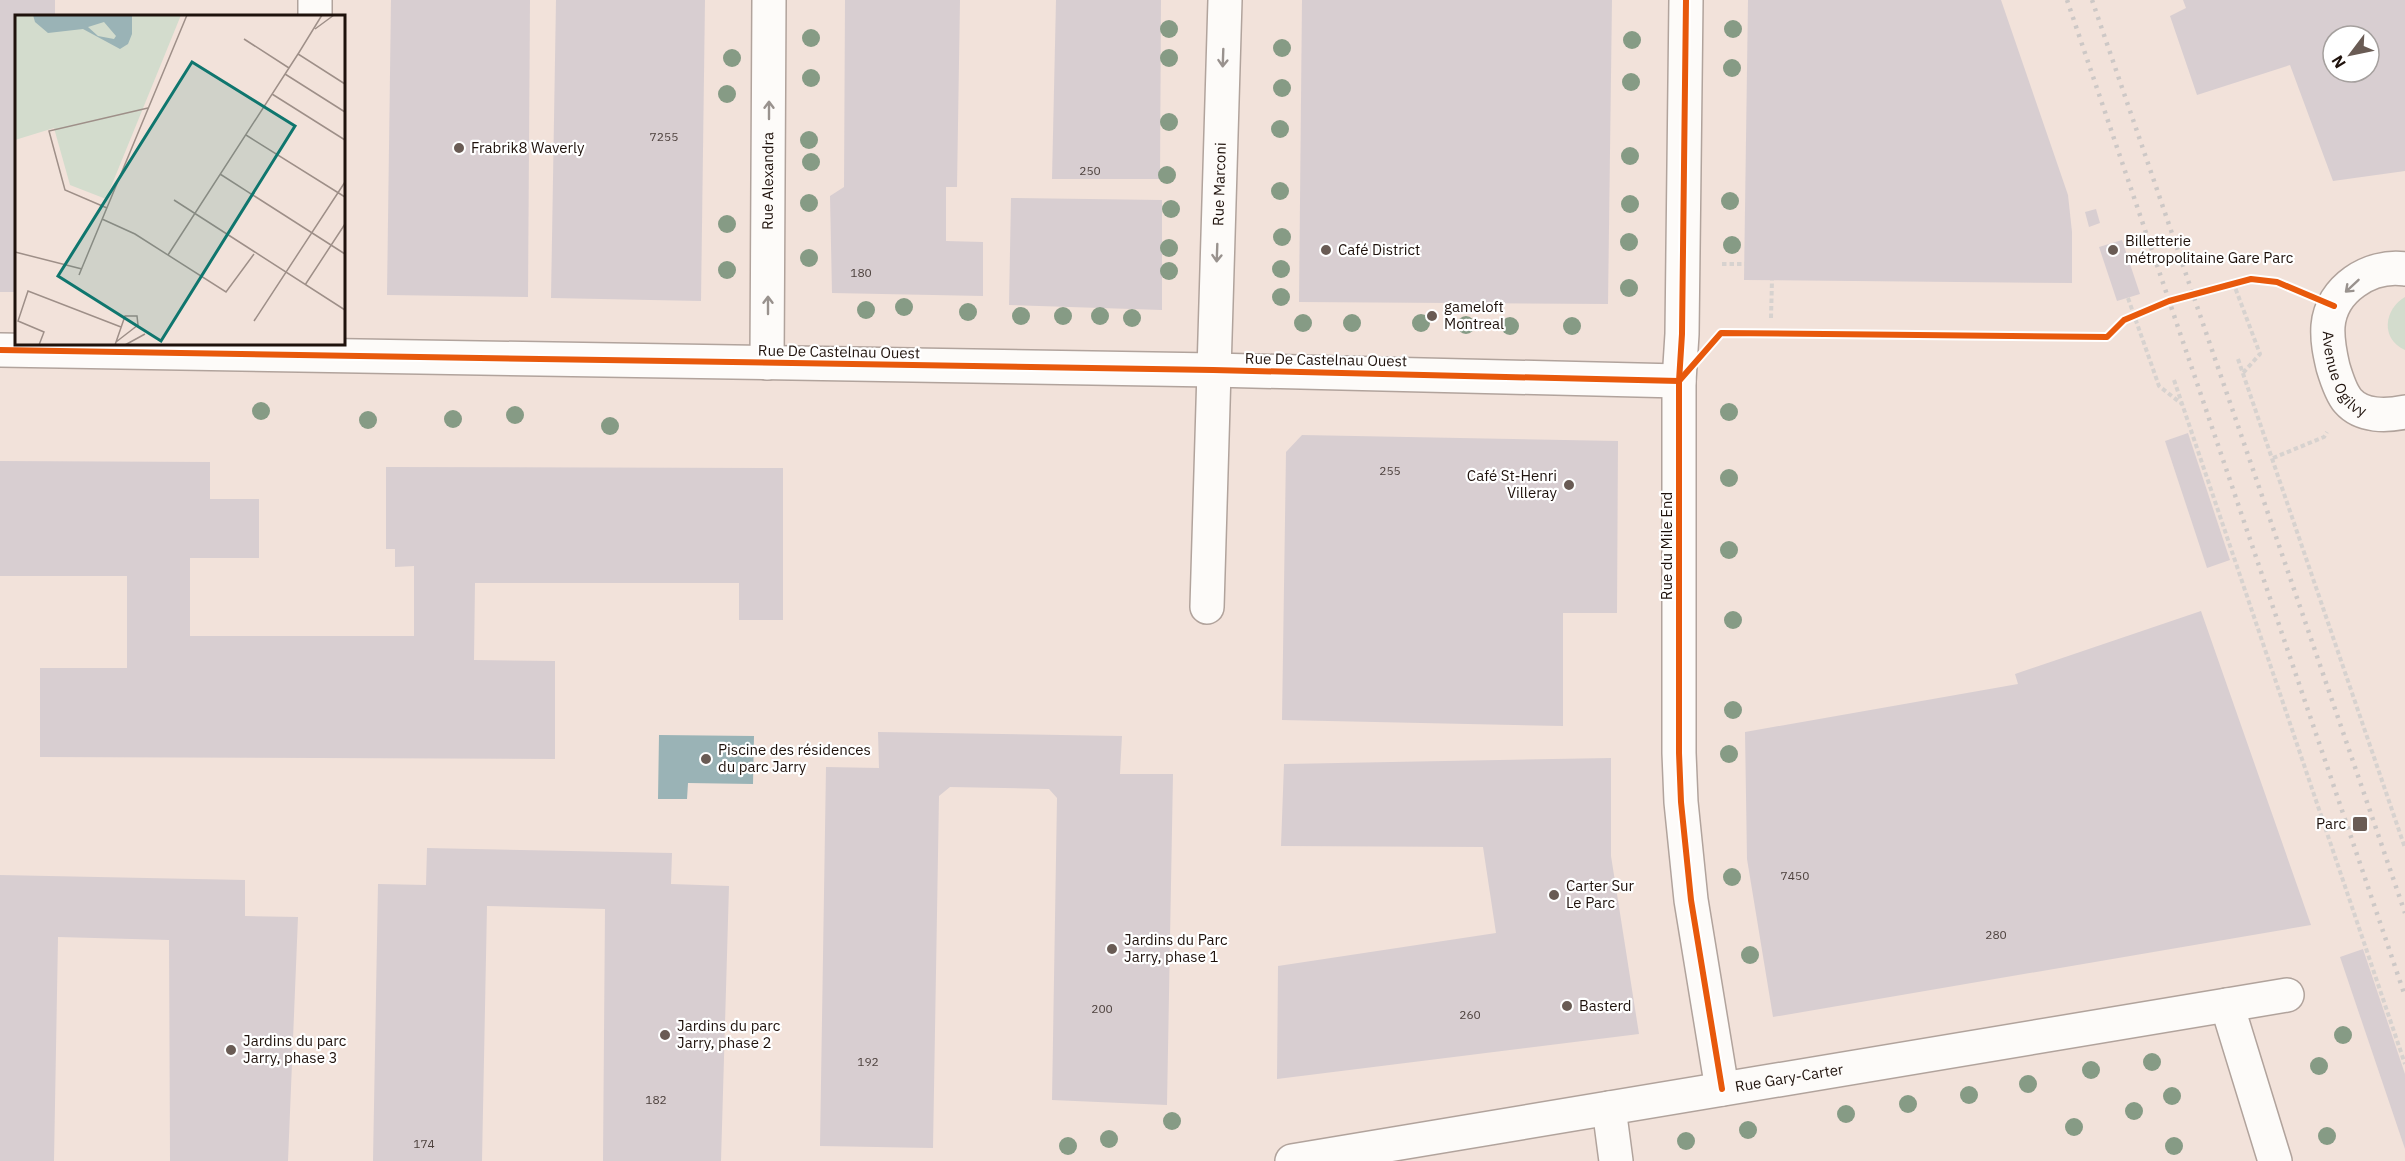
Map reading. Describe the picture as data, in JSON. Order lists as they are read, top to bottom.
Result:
{
  "streets": {
    "street": [
      "Rue Alexandra",
      "Rue Marconi",
      "Rue De Castelnau Ouest",
      "Avenue Ogilvy",
      "Rue du Mile End",
      "Rue Gary-Carter"
    ]
  },
  "crossings": [
    ["Rue Alexandra", "Rue De Castelnau Ouest"],
    ["Rue Marconi", "Rue De Castelnau Ouest"],
    ["Rue De Castelnau Ouest", "Rue du Mile End"],
    ["Rue du Mile End", "Rue Gary-Carter"]
  ],
  "one_way": ["Rue Alexandra", "Rue Marconi"],
  "places": {
    "other": [
      "Frabrik8 Waverly",
      "Café District",
      "Billetterie métropolitaine Gare Parc",
      "gameloft Montreal",
      "Café St-Henri Villeray",
      "Piscine des résidences du parc Jarry",
      "Carter Sur Le Parc",
      "Jardins du Parc Jarry, phase 1",
      "Basterd",
      "Jardins du parc Jarry, phase 2",
      "Jardins du parc Jarry, phase 3"
    ],
    "transit": ["Parc"]
  },
  "house_numbers": [
    "7255",
    "250",
    "180",
    "255",
    "7450",
    "280",
    "200",
    "260",
    "192",
    "182",
    "174"
  ],
  "north": "bottom left"
}
